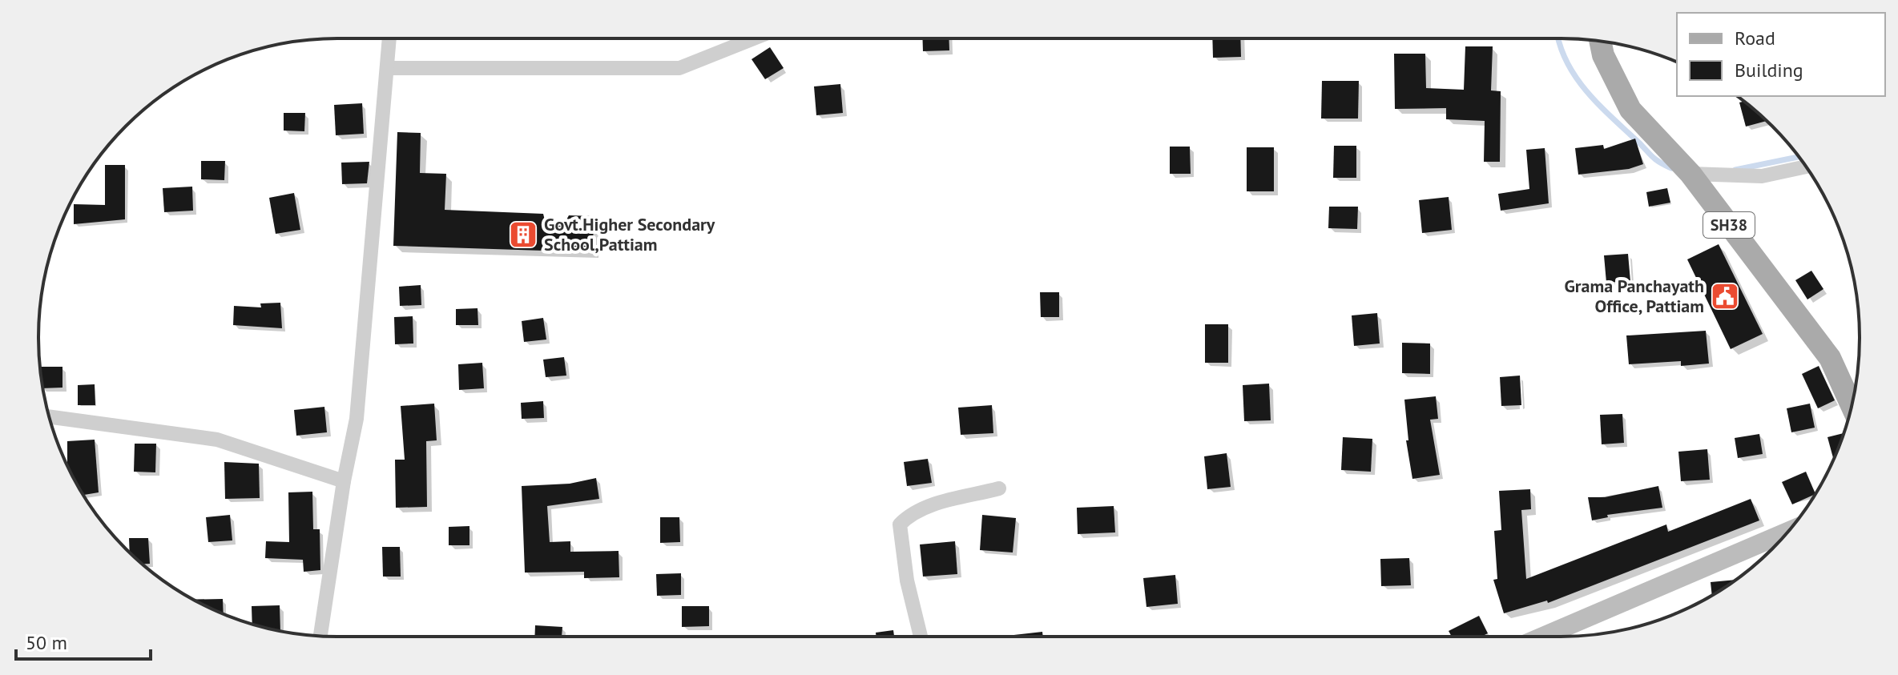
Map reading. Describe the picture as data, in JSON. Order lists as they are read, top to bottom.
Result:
{
  "streets": {
    "main road": ["SH38"]
  },
  "places": {
    "building": ["Govt.Higher Secondary School,Pattiam"],
    "public building": ["Grama Panchayath Office, Pattiam"]
  },
  "legend": ["Road", "Building"],
  "scale_bar": "50 m"
}
